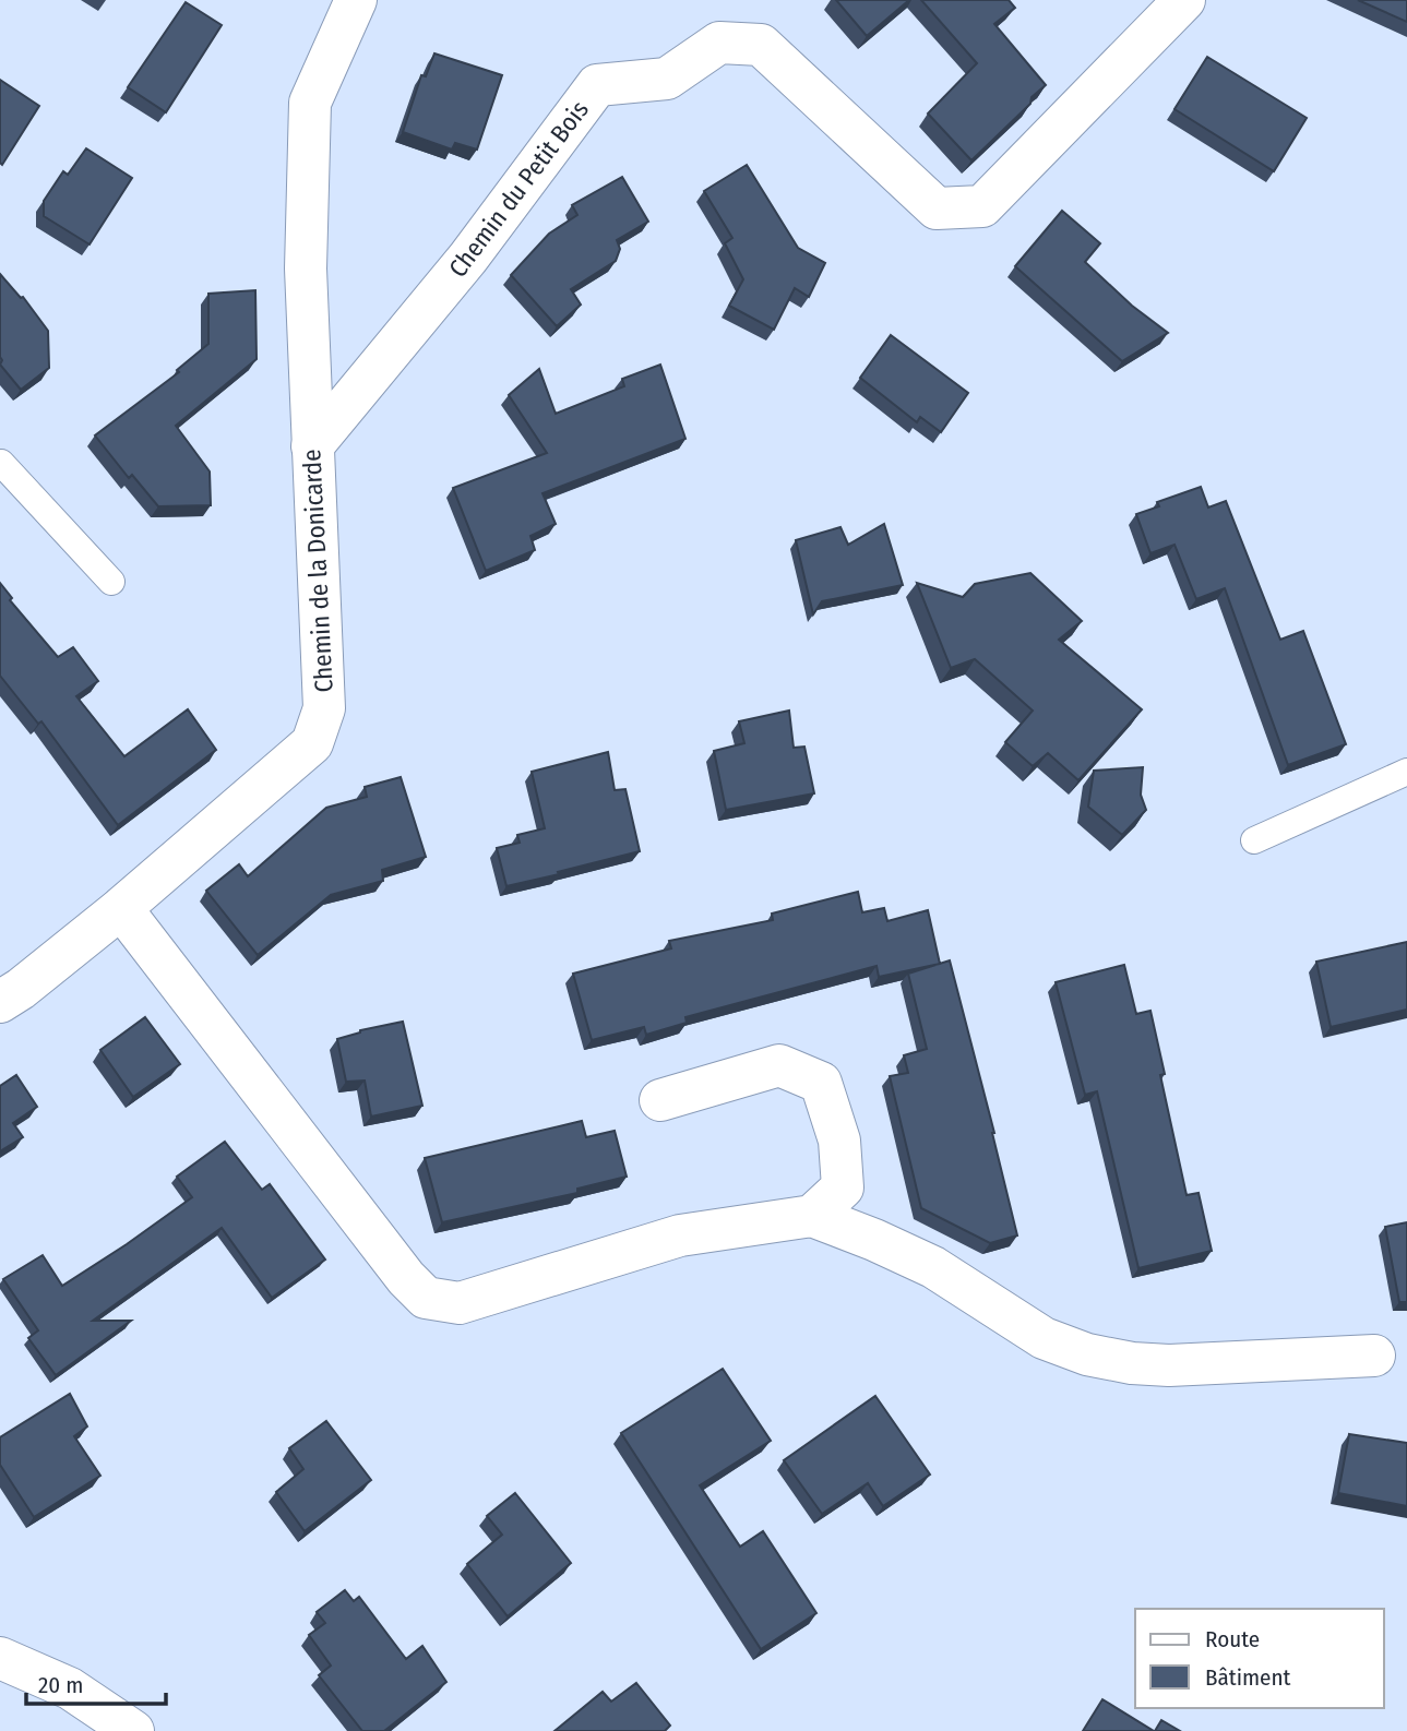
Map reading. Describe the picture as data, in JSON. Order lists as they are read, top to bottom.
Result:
{
  "streets": {
    "street": ["Chemin du Petit Bois", "Chemin de la Donicarde"]
  },
  "crossings": [
    ["Chemin du Petit Bois", "Chemin de la Donicarde"]
  ],
  "legend": ["Route", "Bâtiment"],
  "scale_bar": "20 m"
}
